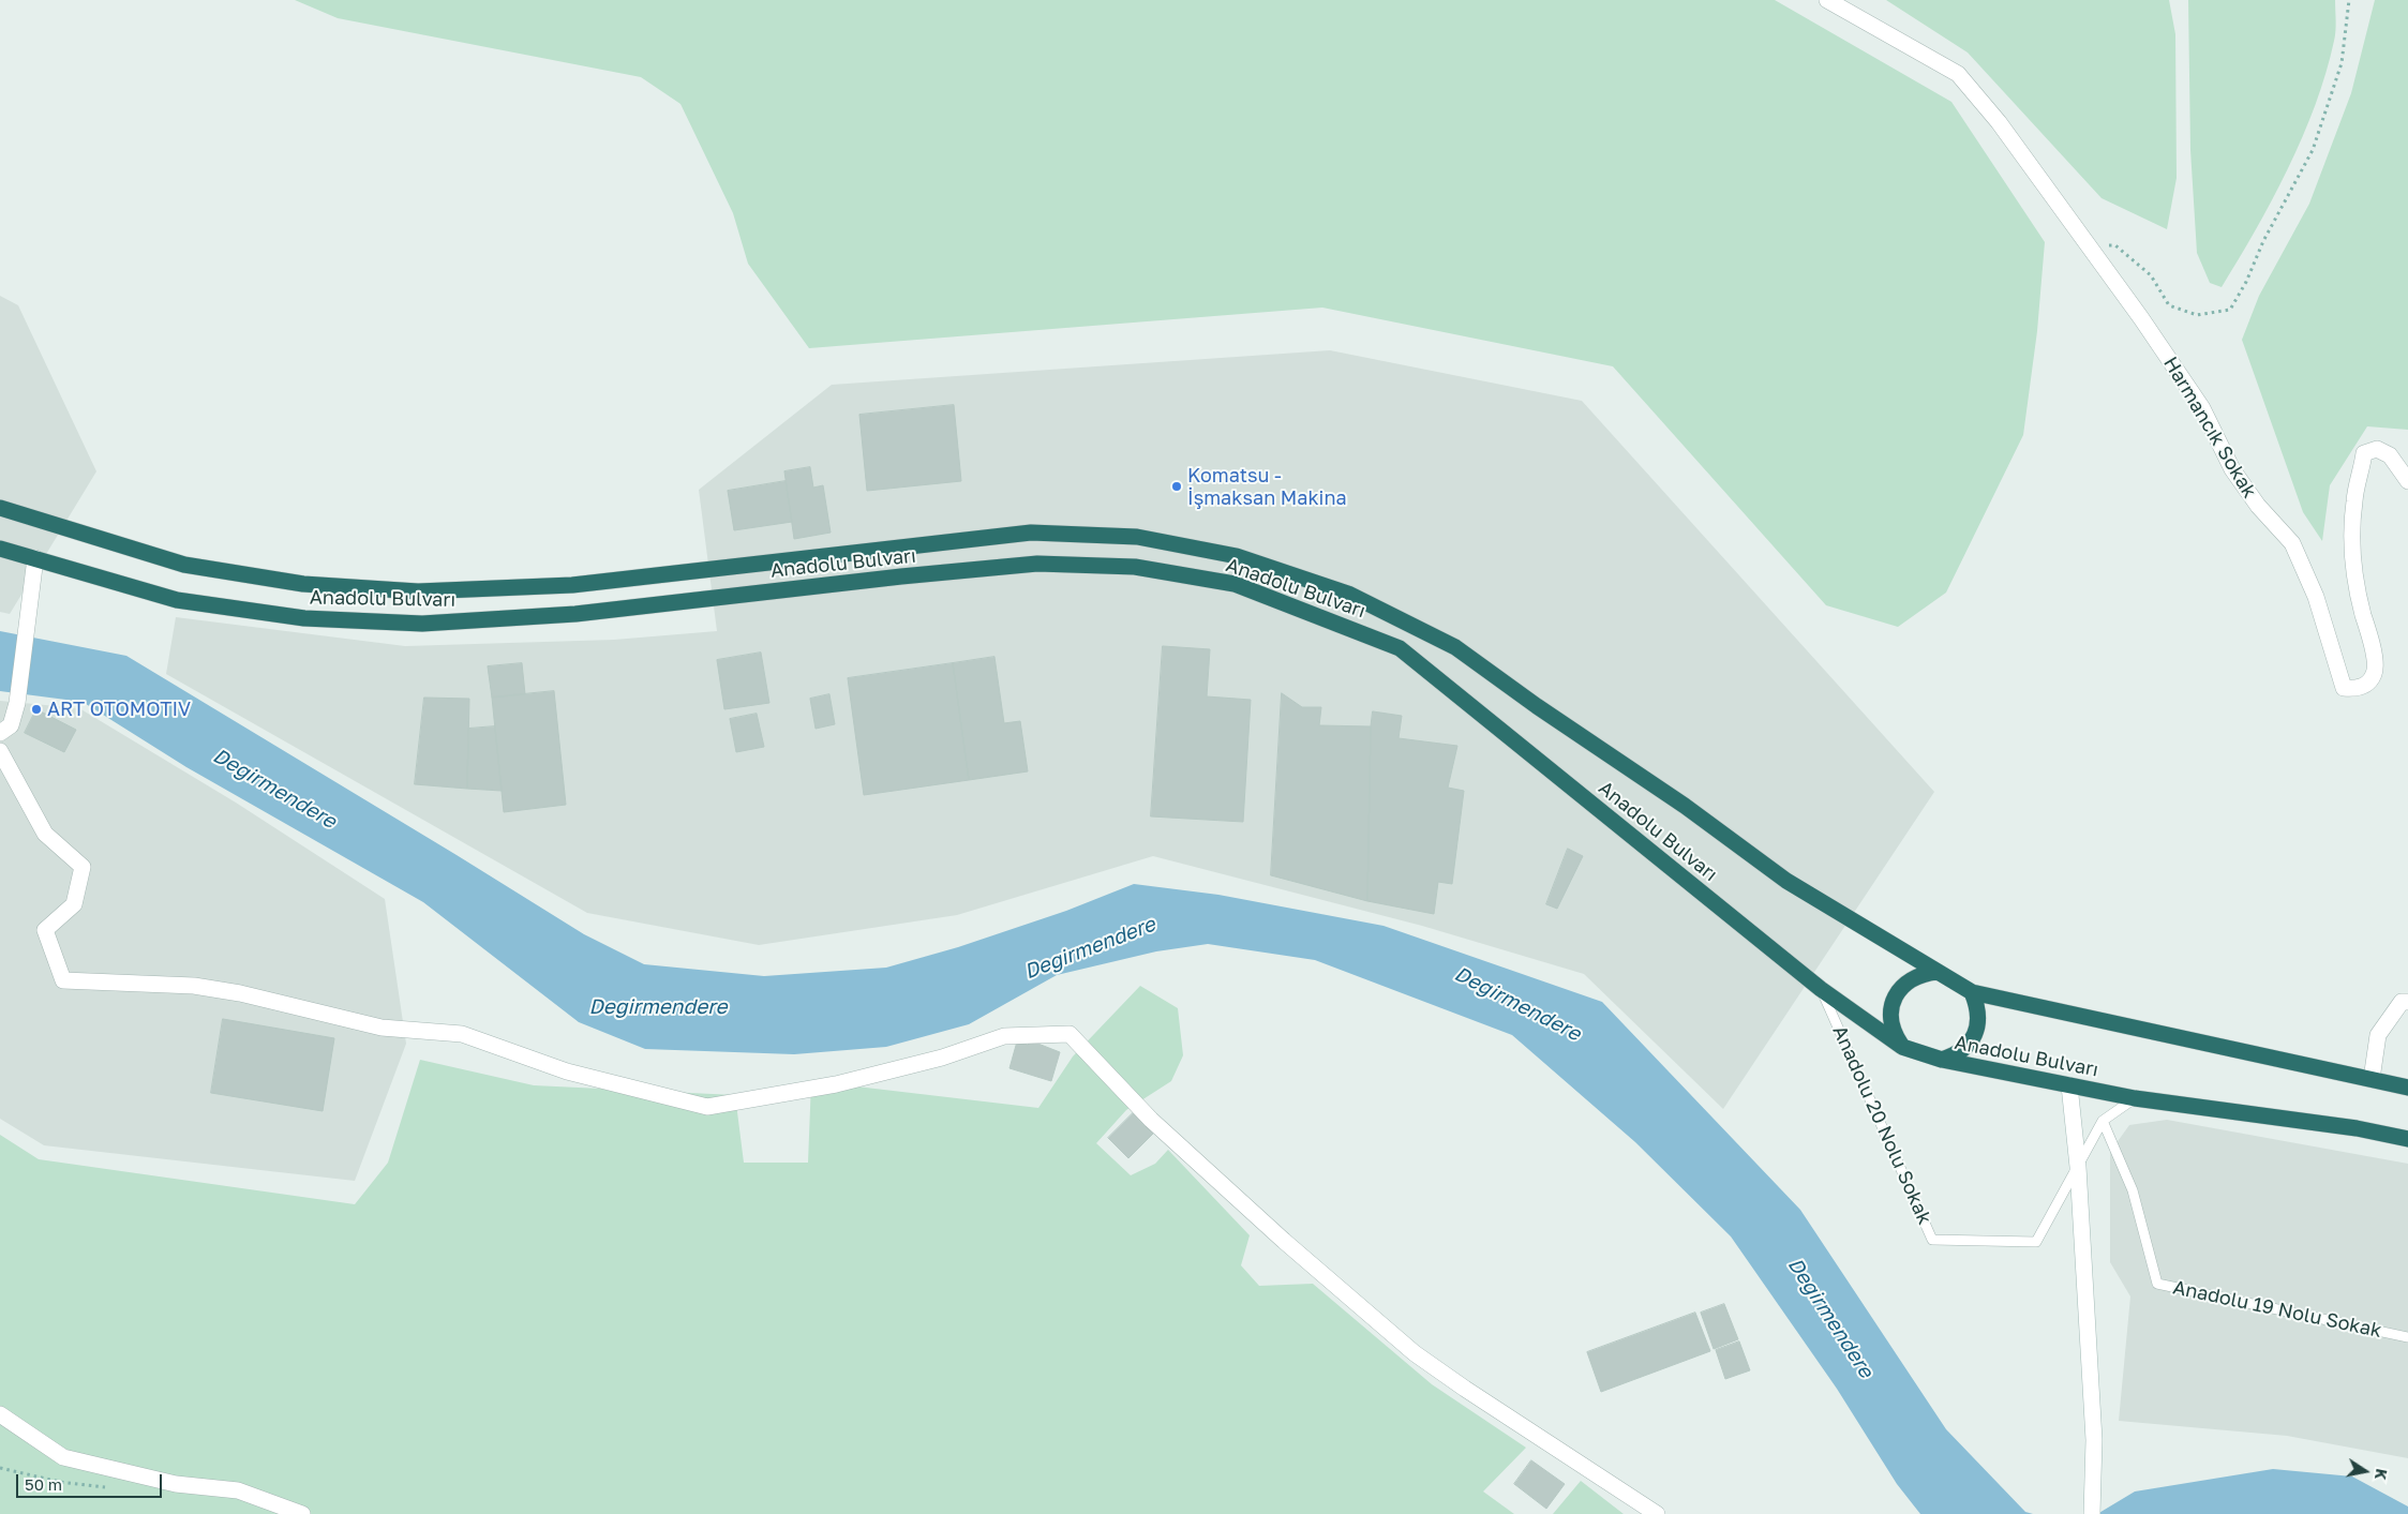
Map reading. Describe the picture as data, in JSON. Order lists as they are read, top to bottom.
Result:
{
  "streets": {
    "highway": ["Anadolu Bulvarı"],
    "street": ["Harmancık Sokak"],
    "lane": ["Anadolu 20 Nolu Sokak", "Anadolu 19 Nolu Sokak"]
  },
  "crossings": [
    ["Anadolu Bulvarı", "Anadolu 20 Nolu Sokak"],
    ["Anadolu 20 Nolu Sokak", "Anadolu 19 Nolu Sokak"]
  ],
  "water": ["Değirmendere"],
  "places": ["Komatsu - İşmaksan Makina", "ART OTOMOTIV"],
  "scale_bar": "50 m",
  "north": "right"
}
